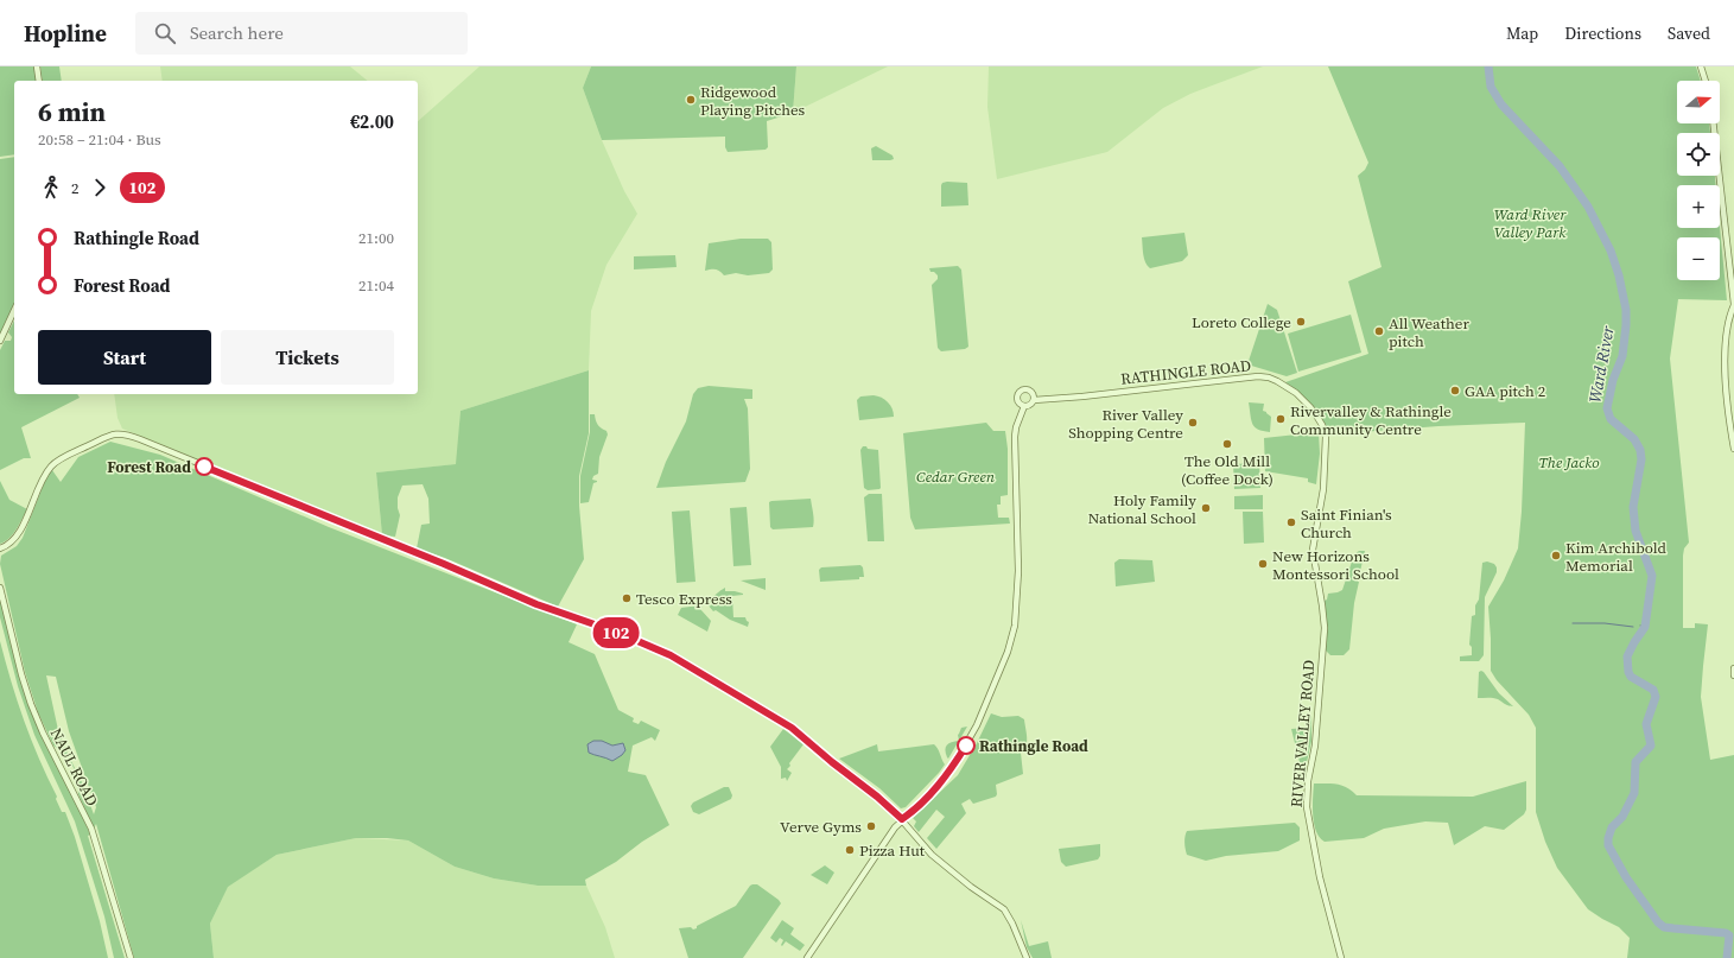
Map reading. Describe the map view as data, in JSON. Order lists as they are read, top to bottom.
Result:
{
  "streets": {
    "street": ["RATHINGLE ROAD", "RIVER VALLEY ROAD", "NAUL ROAD"]
  },
  "crossings": [
    ["RATHINGLE ROAD", "RIVER VALLEY ROAD"]
  ],
  "water": ["Ward River"],
  "parks": ["Ward River Valley Park", "The Jacko", "Cedar Green"],
  "places": [
    "Ridgewood Playing Pitches",
    "Loreto College",
    "All Weather pitch",
    "GAA pitch 2",
    "Rivervalley & Rathingle Community Centre",
    "River Valley Shopping Centre",
    "The Old Mill (Coffee Dock)",
    "Forest Road",
    "Holy Family National School",
    "Saint Finian's Church",
    "Kim Archibold Memorial",
    "New Horizons Montessori School",
    "Tesco Express",
    "Rathingle Road",
    "Verve Gyms",
    "Pizza Hut"
  ],
  "lines": ["bus line 102"],
  "north": "right",
  "page": {
    "header": "Hopline",
    "search": "Search here",
    "nav": ["Map", "Directions", "Saved"],
    "on_map": "102",
    "map_buttons": ["+", "−"],
    "heading": ["6 min", "20:58 – 21:04 · Bus", "€2.00"],
    "legs": ["2", "102"],
    "list": [
      {
        "name": "Rathingle Road",
        "value": "21:00"
      },
      {
        "name": "Forest Road",
        "value": "21:04"
      }
    ],
    "buttons": ["Start", "Tickets"]
  }
}
